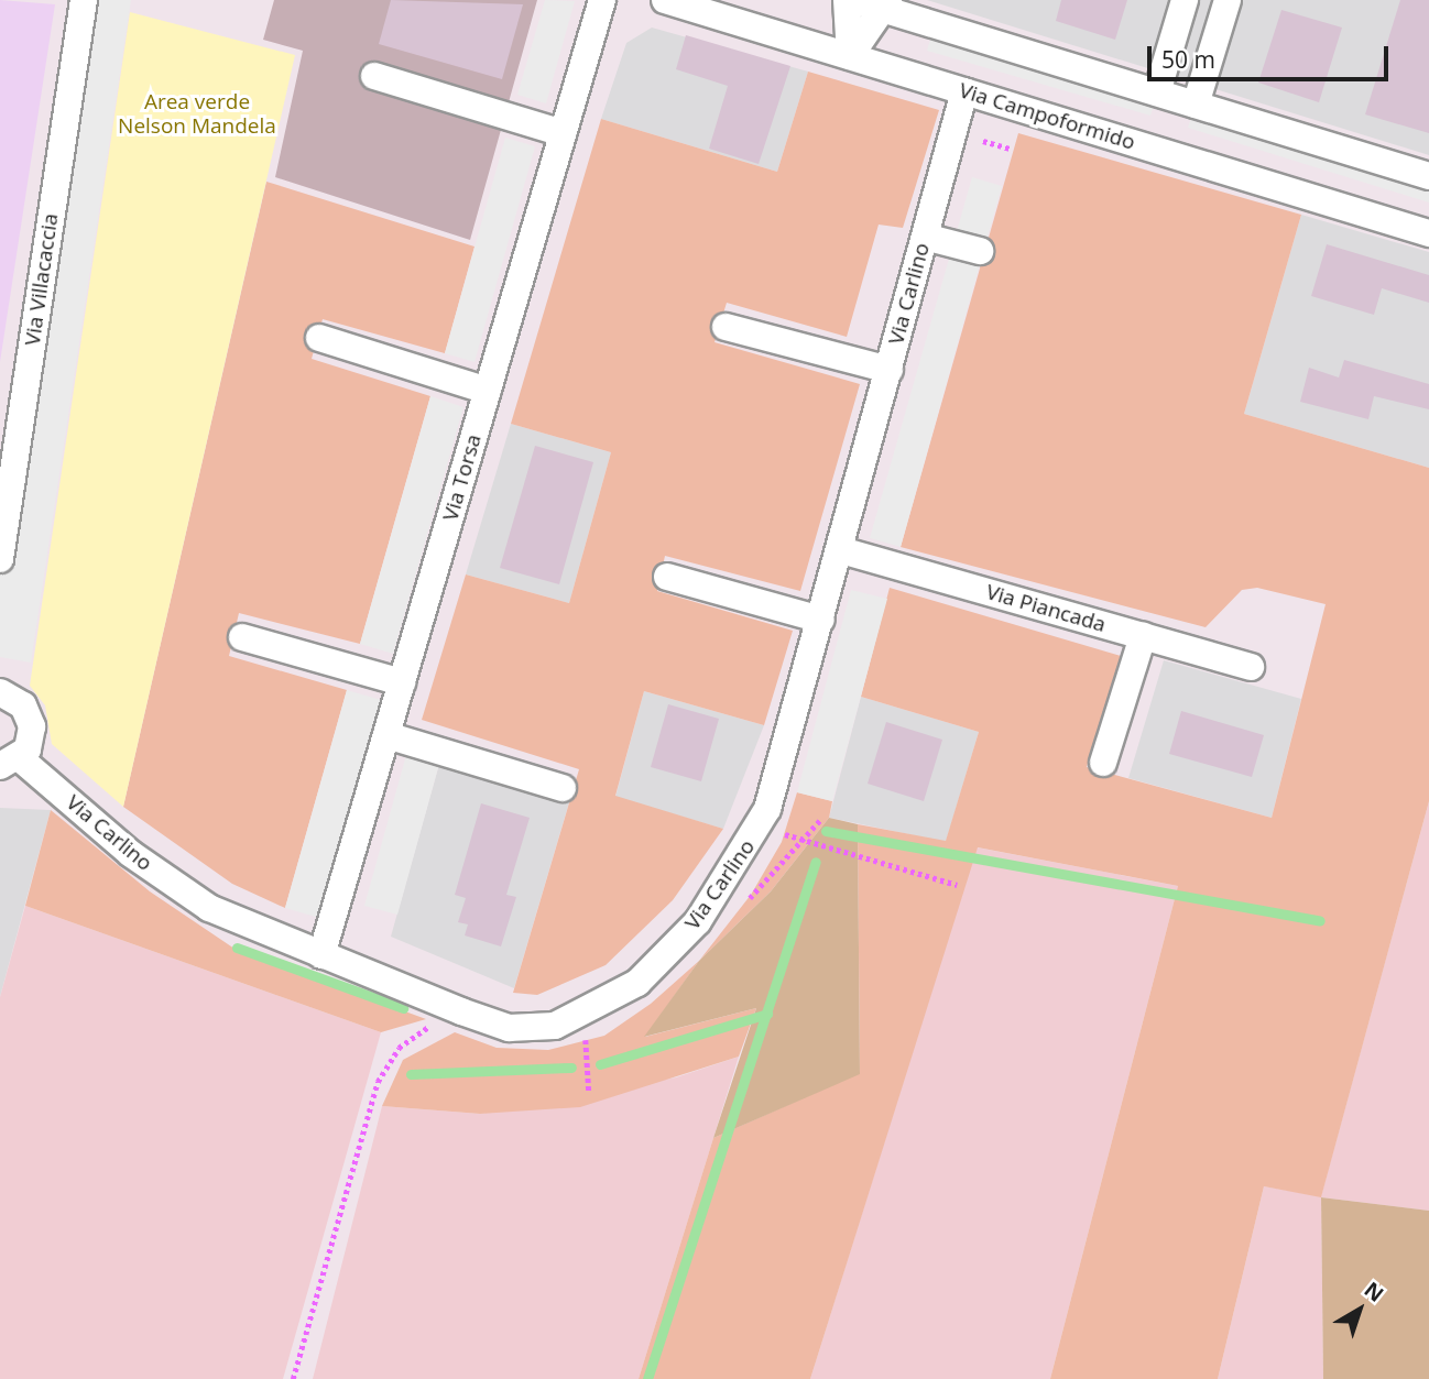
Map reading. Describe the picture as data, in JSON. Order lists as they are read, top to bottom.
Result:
{
  "streets": {
    "street": [
      "Via Campoformido",
      "Via Villacaccia",
      "Via Carlino",
      "Via Torsa",
      "Via Piancada"
    ]
  },
  "crossings": [
    ["Via Campoformido", "Via Carlino"],
    ["Via Carlino", "Via Torsa"],
    ["Via Carlino", "Via Piancada"]
  ],
  "parks": ["Area verde Nelson Mandela"],
  "scale_bar": "50 m",
  "north": "top right"
}
